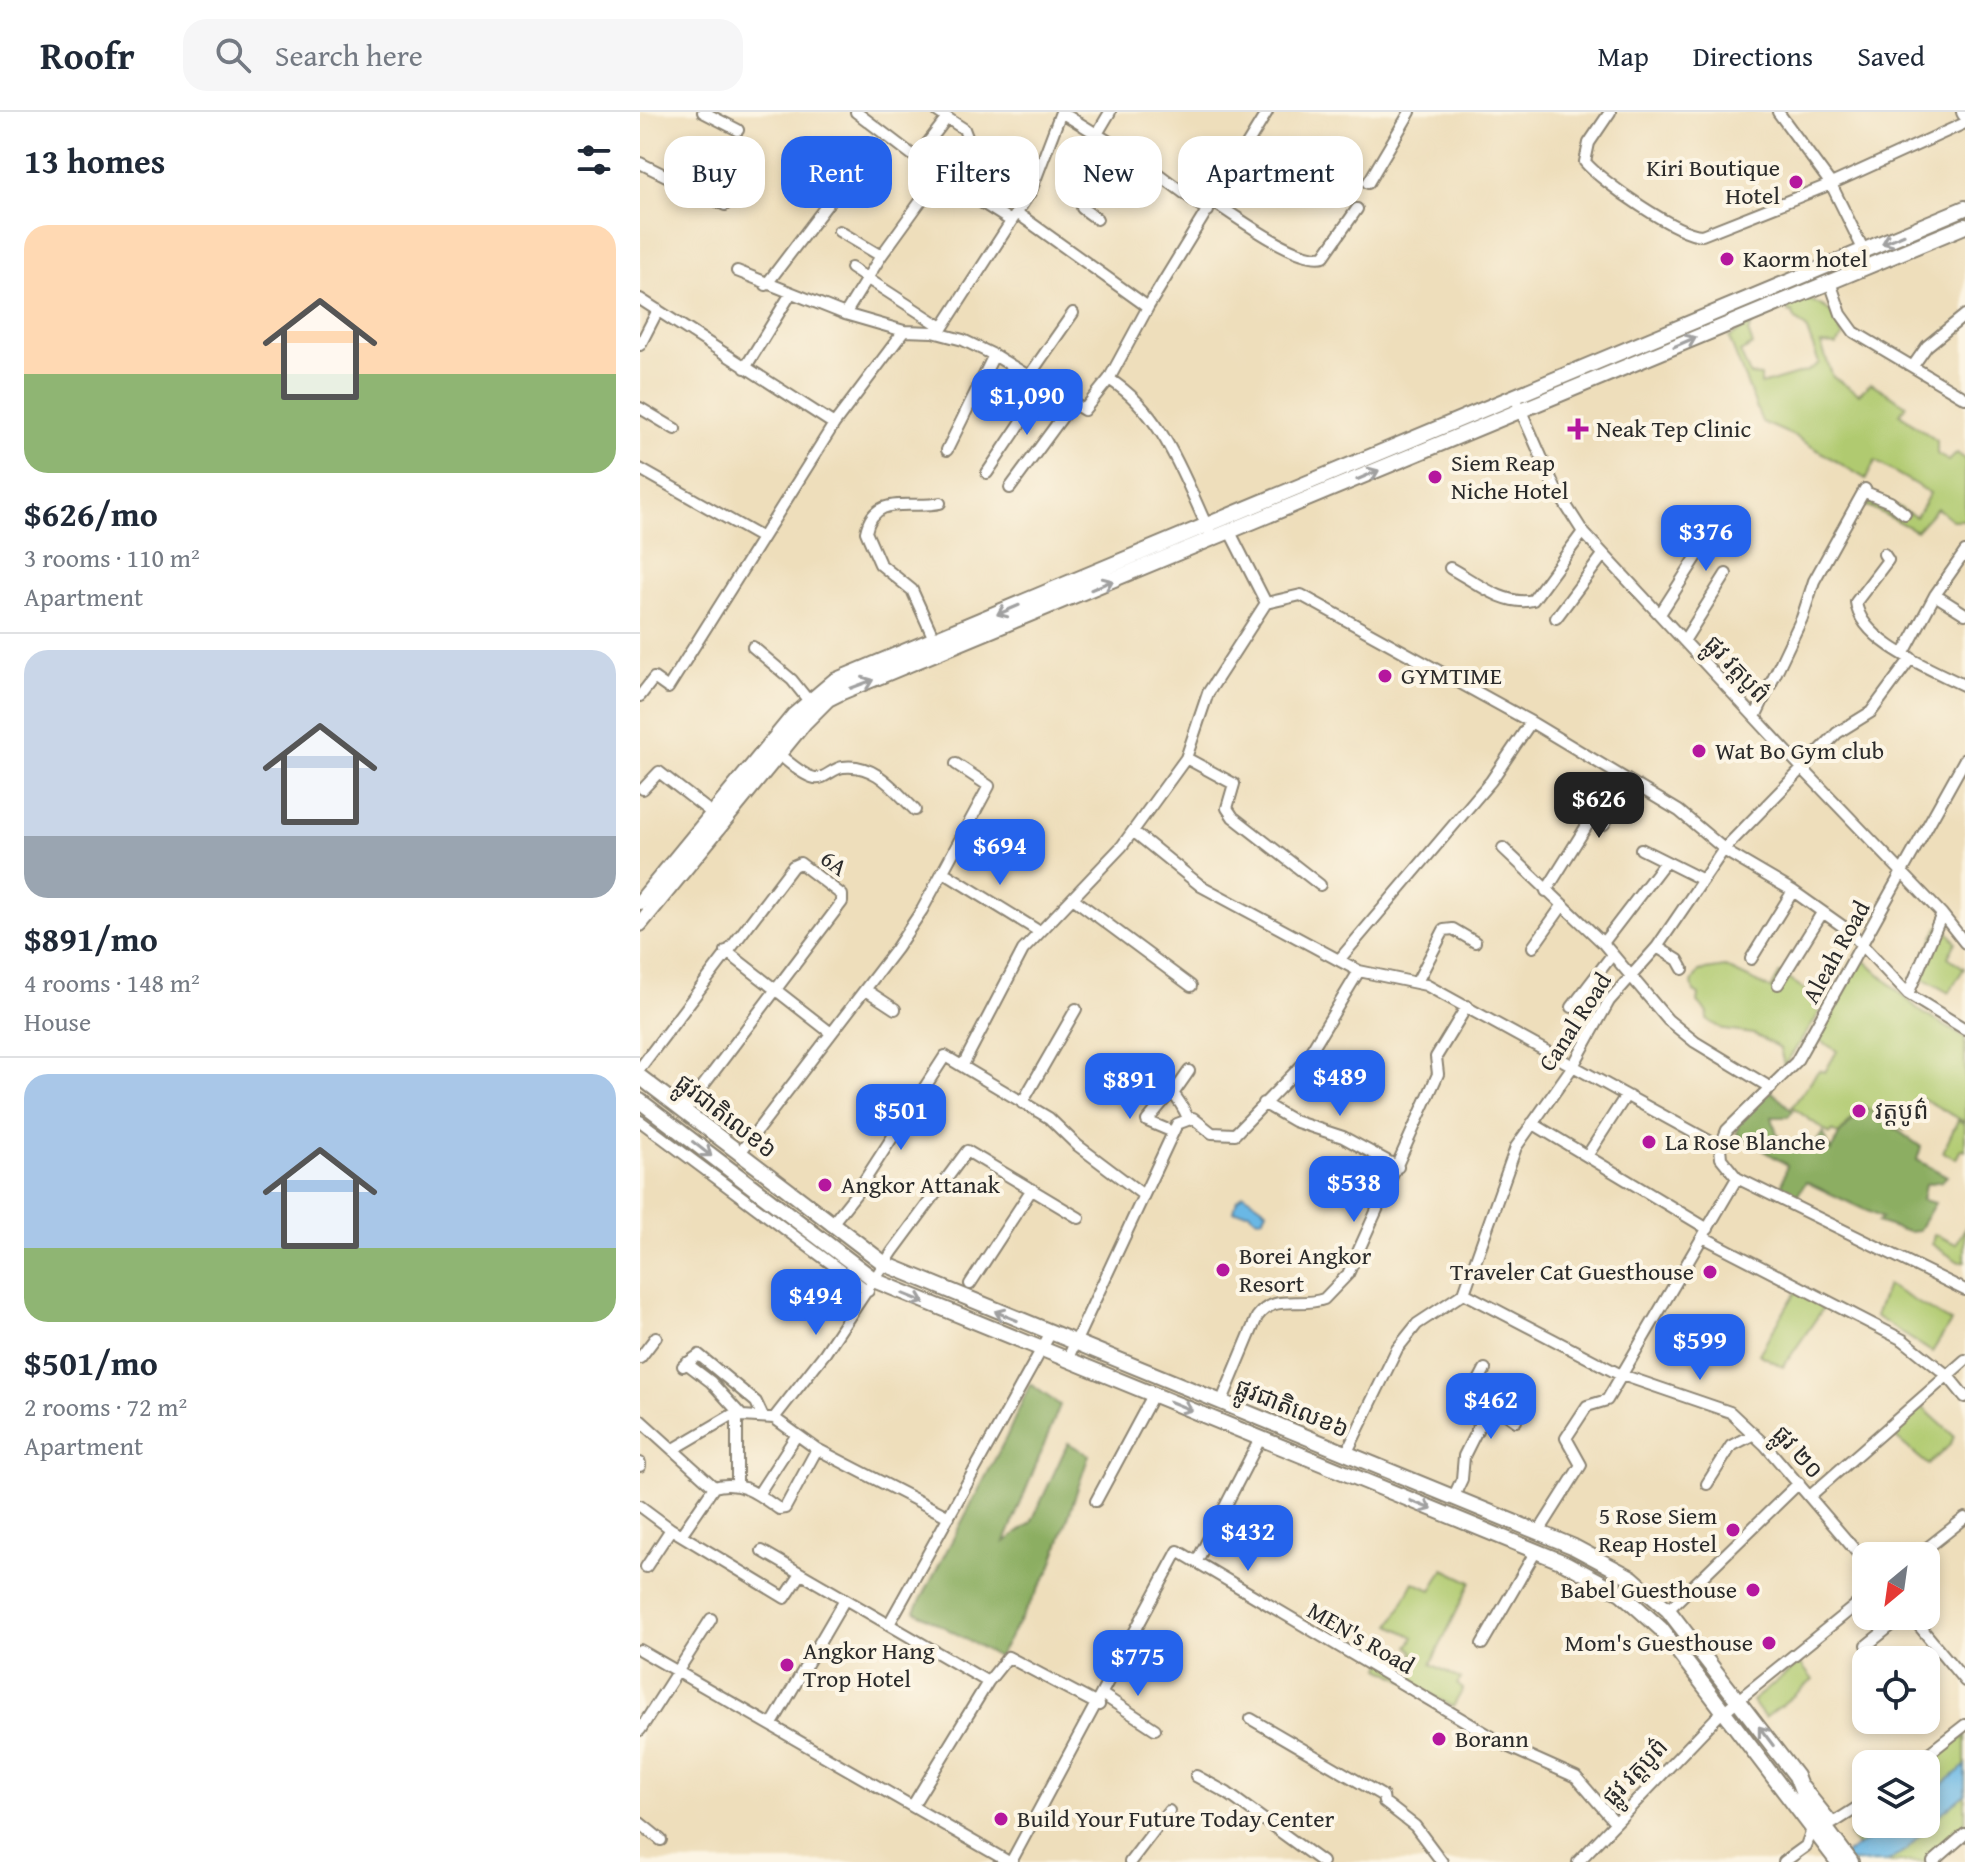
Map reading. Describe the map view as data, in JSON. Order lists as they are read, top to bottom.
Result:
{
  "streets": {
    "main road": ["ផ្លូវជាតិលេខ៦"],
    "street": [
      "ផ្លូវ វត្តបូព៌",
      "6A",
      "Aleah Road",
      "Canal Road",
      "ផ្លូវ ២០",
      "MEN's Road"
    ]
  },
  "crossings": [
    ["ផ្លូវ វត្តបូព៌", "Aleah Road"],
    ["ផ្លូវ វត្តបូព៌", "Canal Road"],
    ["ផ្លូវ វត្តបូព៌", "ផ្លូវជាតិលេខ៦"],
    ["ផ្លូវ វត្តបូព៌", "MEN's Road"],
    ["6A", "ផ្លូវជាតិលេខ៦"],
    ["Canal Road", "ផ្លូវ ២០"]
  ],
  "places": {
    "other": [
      "Kiri Boutique Hotel",
      "Kaorm hotel",
      "Siem Reap Niche Hotel",
      "GYMTIME",
      "Wat Bo Gym club",
      "វត្តបូព៌",
      "La Rose Blanche",
      "Angkor Attanak",
      "Borei Angkor Resort",
      "Traveler Cat Guesthouse",
      "5 Rose Siem Reap Hostel",
      "Babel Guesthouse",
      "Mom's Guesthouse",
      "Angkor Hang Trop Hotel",
      "Borann",
      "Build Your Future Today Center"
    ],
    "health": ["Neak Tep Clinic"]
  },
  "north": "bottom left",
  "page": {
    "header": "Roofr",
    "search": "Search here",
    "nav": ["Map", "Directions", "Saved"],
    "heading": "13 homes",
    "chip": [
      "Buy",
      "Rent",
      "Filters",
      "New",
      "Apartment"
    ],
    "list": [
      {
        "name": "$626/mo",
        "note": "3 rooms · 110 m² · Apartment"
      },
      {
        "name": "$891/mo",
        "note": "4 rooms · 148 m² · House"
      },
      {
        "name": "$501/mo",
        "note": "2 rooms · 72 m² · Apartment"
      }
    ],
    "price": [
      "$1,090",
      "$376",
      "$626",
      "$694",
      "$489",
      "$891",
      "$501",
      "$538",
      "$494",
      "$599",
      "$462",
      "$432",
      "$775"
    ]
  }
}
